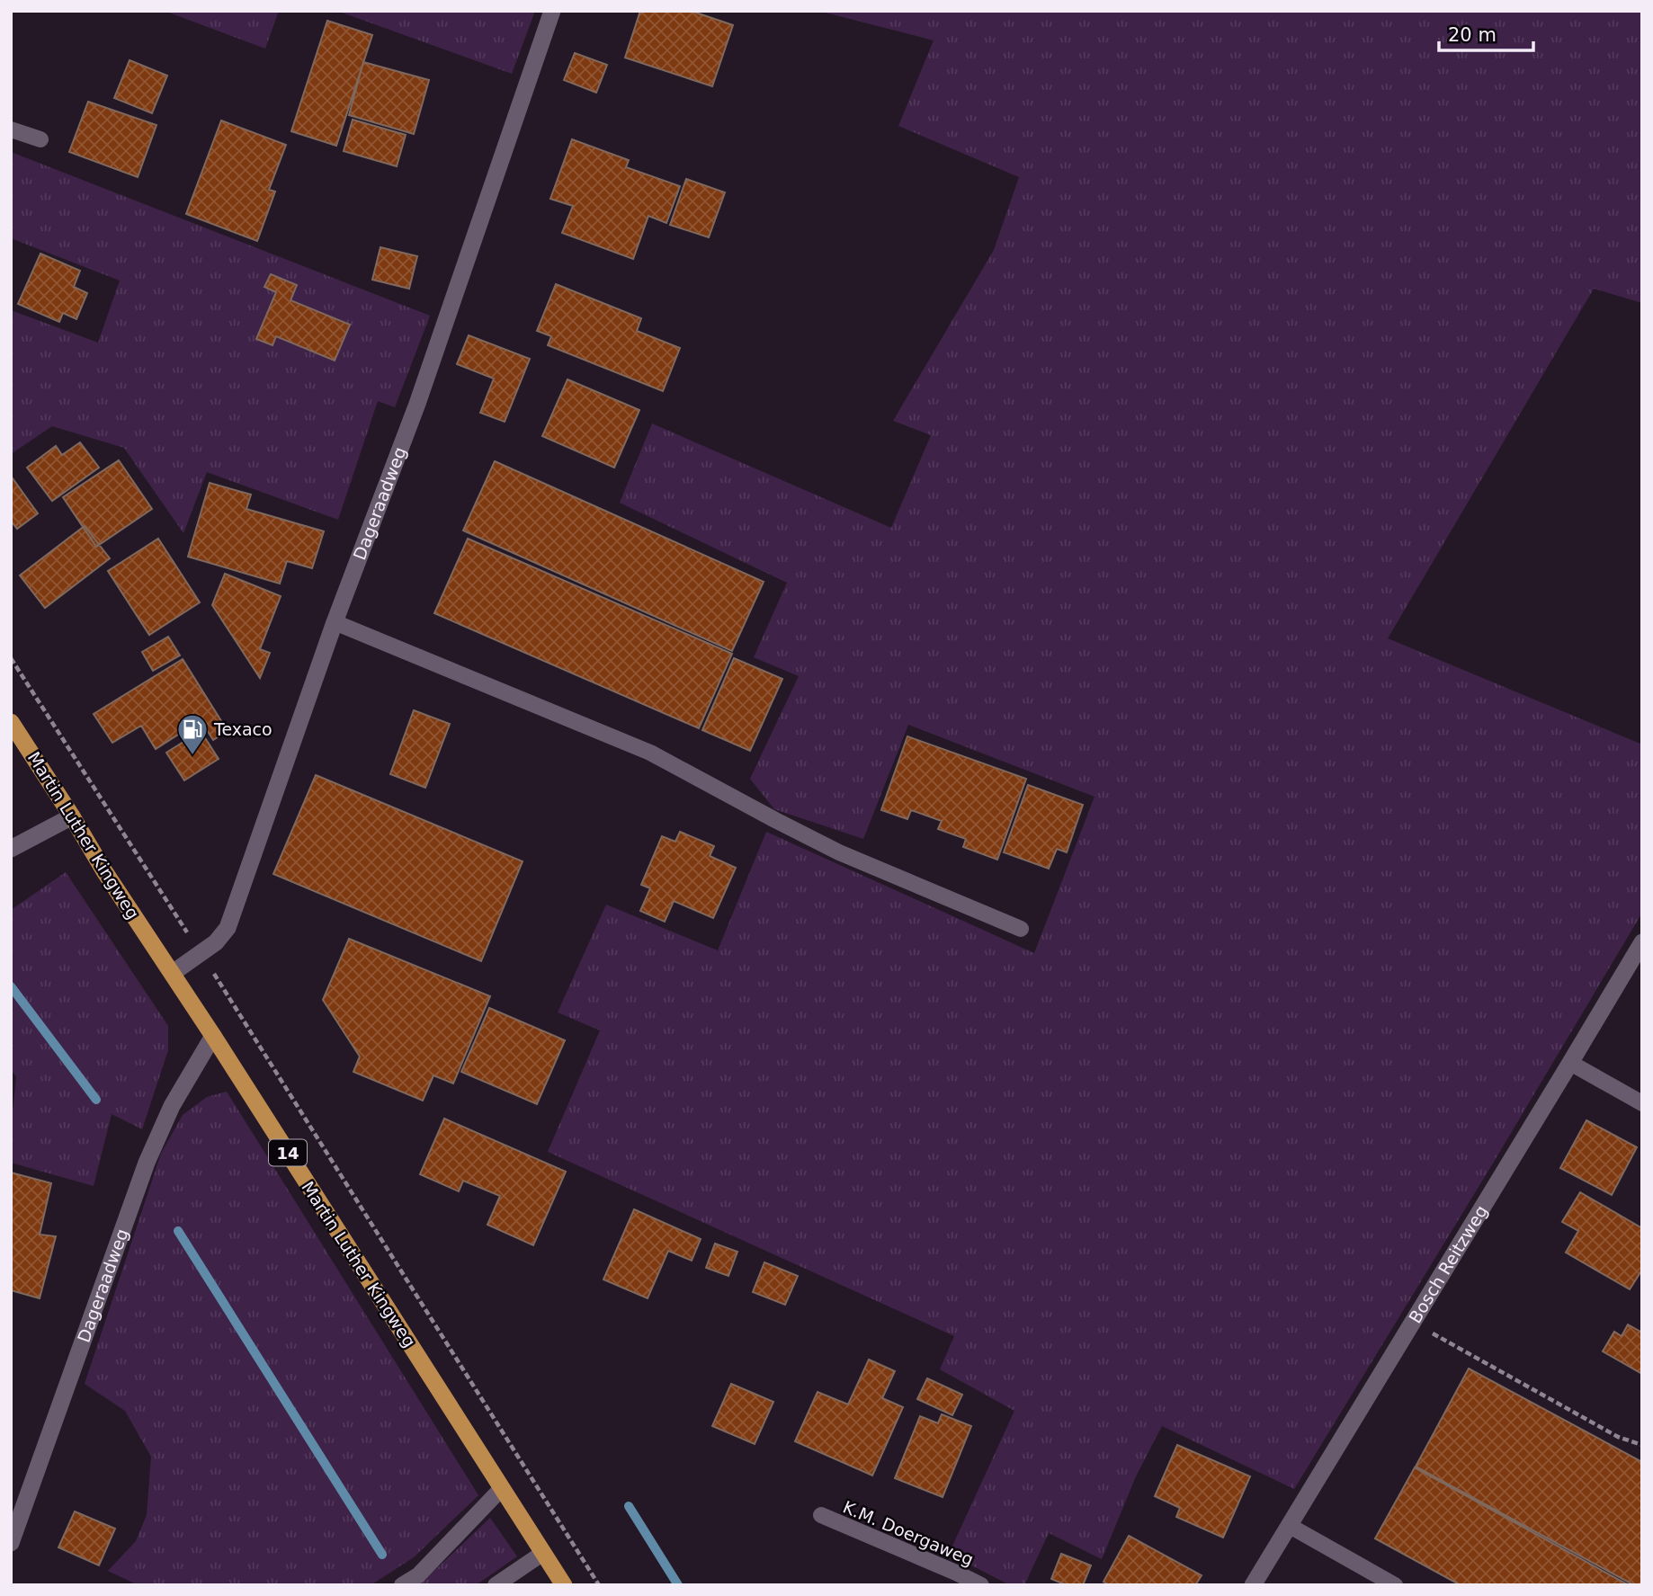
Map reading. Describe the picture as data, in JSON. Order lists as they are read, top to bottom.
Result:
{
  "streets": {
    "main road": ["Martin Luther Kingweg", "14"],
    "street": ["Dageraadweg", "Bosch Reitzweg"],
    "lane": ["K.M. Doergaweg"]
  },
  "crossings": [
    ["Dageraadweg", "Martin Luther Kingweg"]
  ],
  "places": {
    "fuel station": ["Texaco"]
  },
  "scale_bar": "20 m"
}
